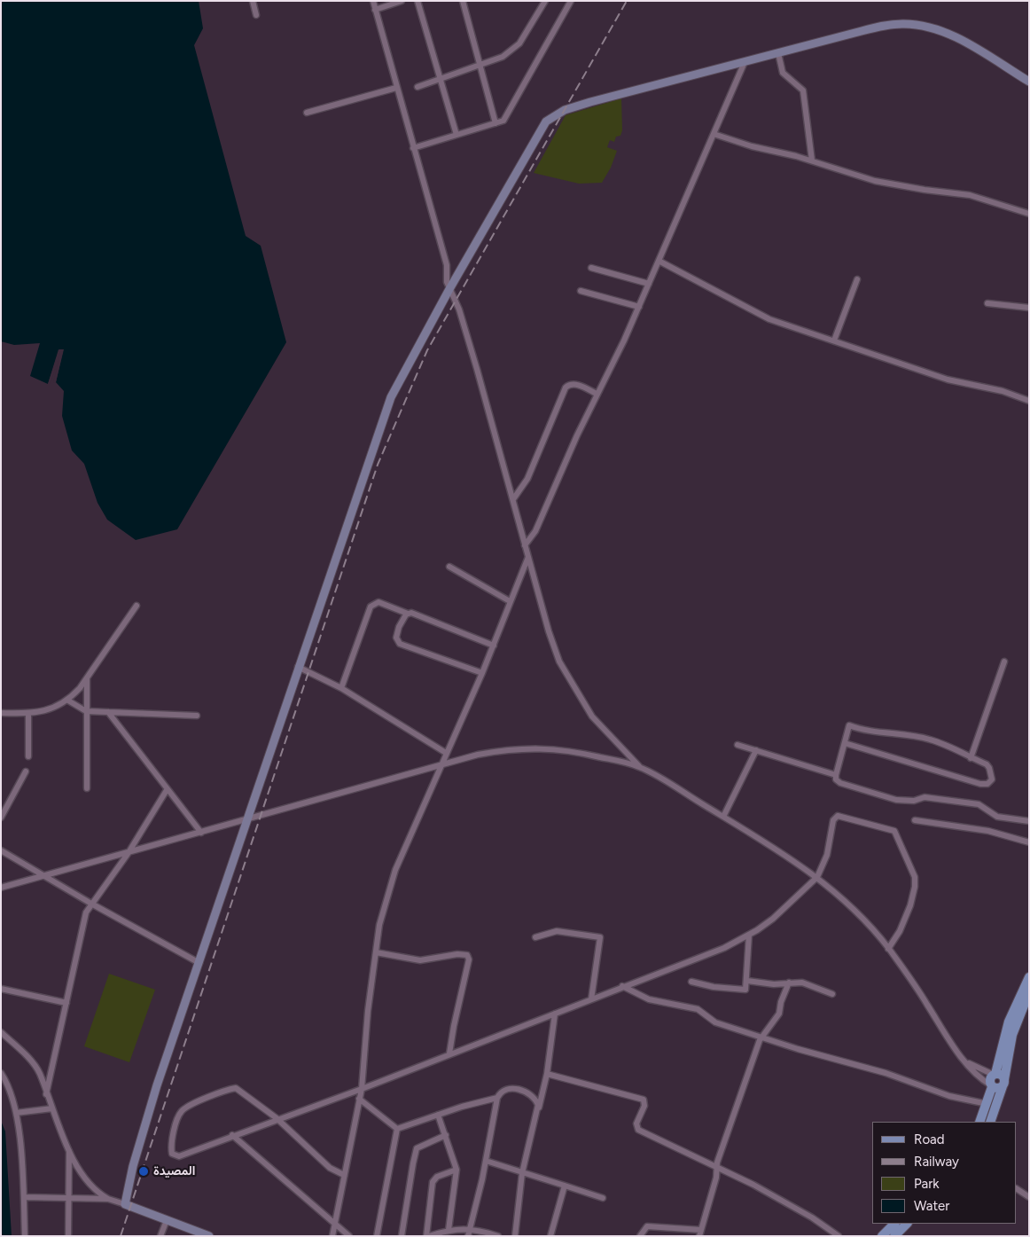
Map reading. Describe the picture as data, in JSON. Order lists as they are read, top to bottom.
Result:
{
  "places": ["المصيدة"],
  "legend": [
    "Road",
    "Railway",
    "Park",
    "Water"
  ]
}
